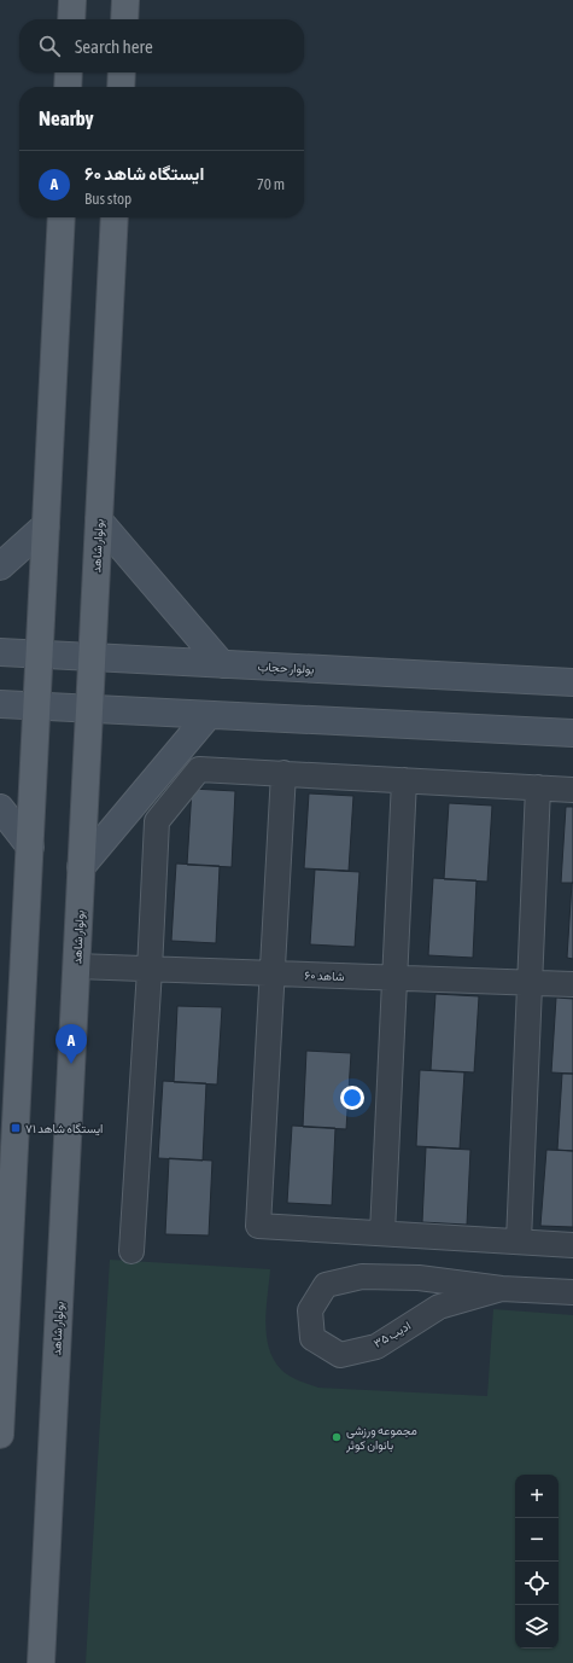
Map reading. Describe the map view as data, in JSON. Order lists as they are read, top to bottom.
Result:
{
  "streets": {
    "main road": ["بولوار شاهد", "بولوار حجاب"],
    "street": ["شاهد ۶۰", "ادیب ۳۵"]
  },
  "crossings": [
    ["بولوار شاهد", "بولوار حجاب"],
    ["بولوار شاهد", "شاهد ۶۰"]
  ],
  "places": {
    "transit": ["ایستگاه شاهد ۷۱"],
    "other": ["مجموعه ورزشی بانوان کوثر"]
  },
  "page": {
    "search": "Search here",
    "heading": "Nearby",
    "list": [
      {
        "mark": "A",
        "name": "ایستگاه شاهد ۶۰",
        "note": "Bus stop",
        "value": "70 m"
      }
    ],
    "pins": "A",
    "map_buttons": ["+", "−"]
  }
}
